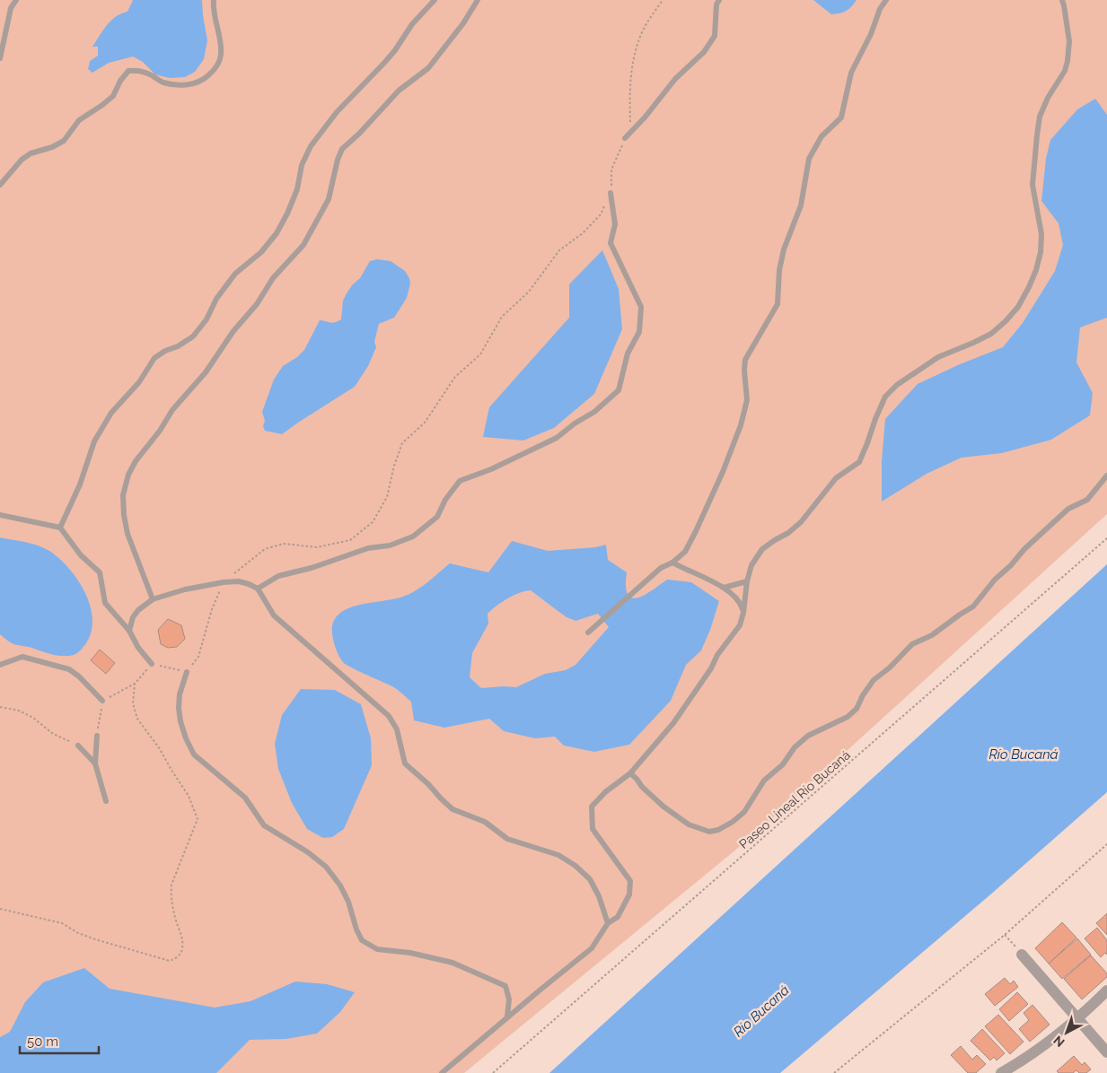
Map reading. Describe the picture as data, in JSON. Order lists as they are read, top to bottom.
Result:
{
  "streets": {
    "path": ["Paseo Lineal Río Bucaná"]
  },
  "water": ["Río Bucaná"],
  "scale_bar": "50 m",
  "north": "bottom left"
}
